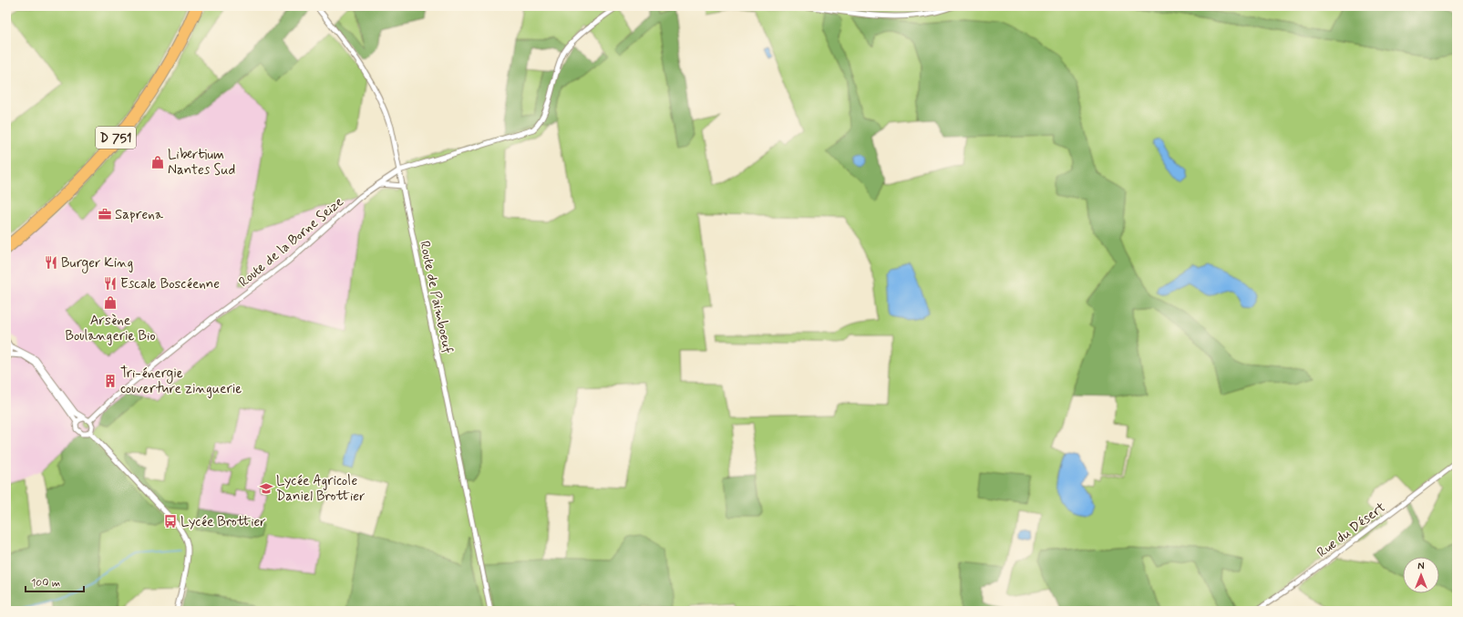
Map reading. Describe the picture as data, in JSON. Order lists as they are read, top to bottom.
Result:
{
  "streets": {
    "highway": ["D 751"],
    "street": ["Route de la Borne Seize", "Route de Paimboeuf", "Rue du Désert"]
  },
  "crossings": [
    ["Route de la Borne Seize", "Route de Paimboeuf"]
  ],
  "places": {
    "shop": ["Libertium Nantes Sud", "Arsène Boulangerie Bio"],
    "office": ["Saprena"],
    "restaurant": ["Burger King", "Escale Boscéenne"],
    "building": ["Tri-énergie couverture zinguerie"],
    "school or university": ["Lycée Agricole Daniel Brottier"],
    "bus stop": ["Lycée Brottier"]
  },
  "scale_bar": "100 m",
  "north": "top"
}
